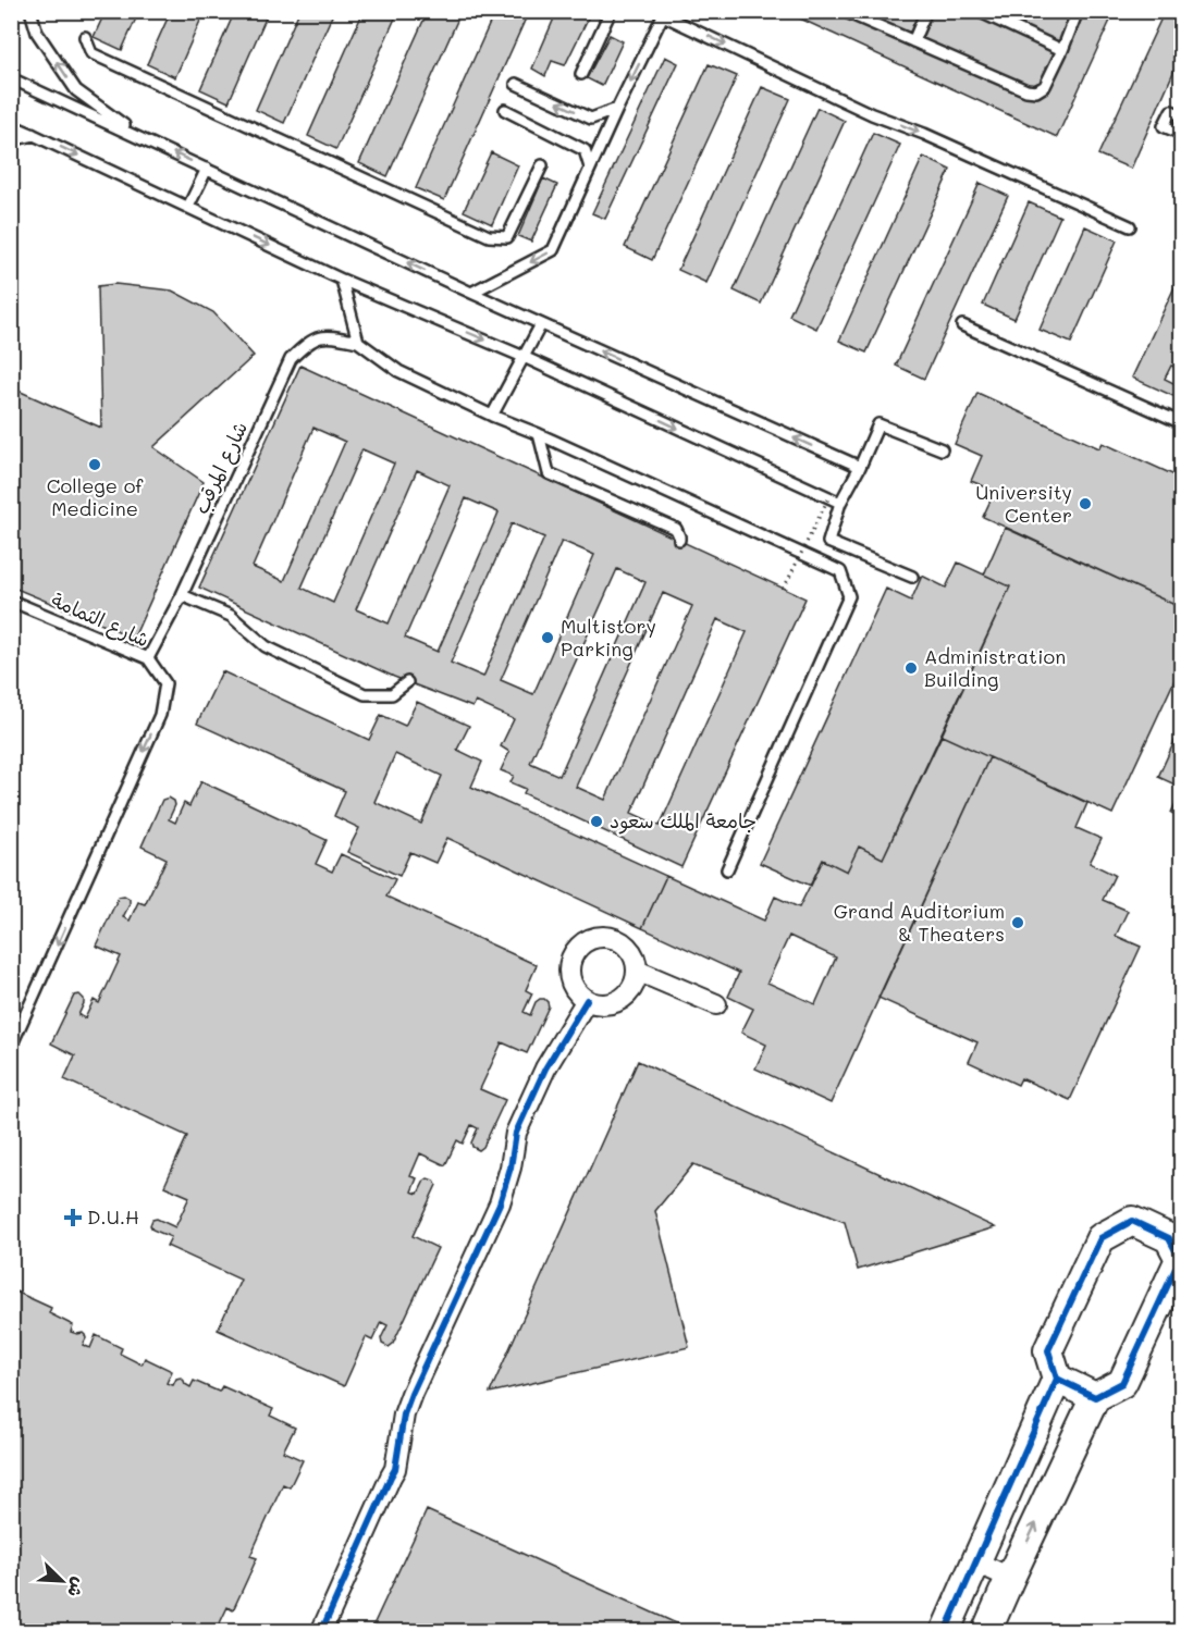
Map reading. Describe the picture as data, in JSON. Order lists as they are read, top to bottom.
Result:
{
  "streets": {
    "lane": ["شارع المرقب", "شارع الثمامة"]
  },
  "crossings": [
    ["شارع المرقب", "شارع الثمامة"]
  ],
  "one_way": ["شارع الثمامة"],
  "places": {
    "other": [
      "College of Medicine",
      "University Center",
      "Multistory Parking",
      "Administration Building",
      "جامعة الملك سعود",
      "Grand Auditorium & Theaters"
    ],
    "health": ["D.U.H"]
  },
  "north": "bottom right"
}
